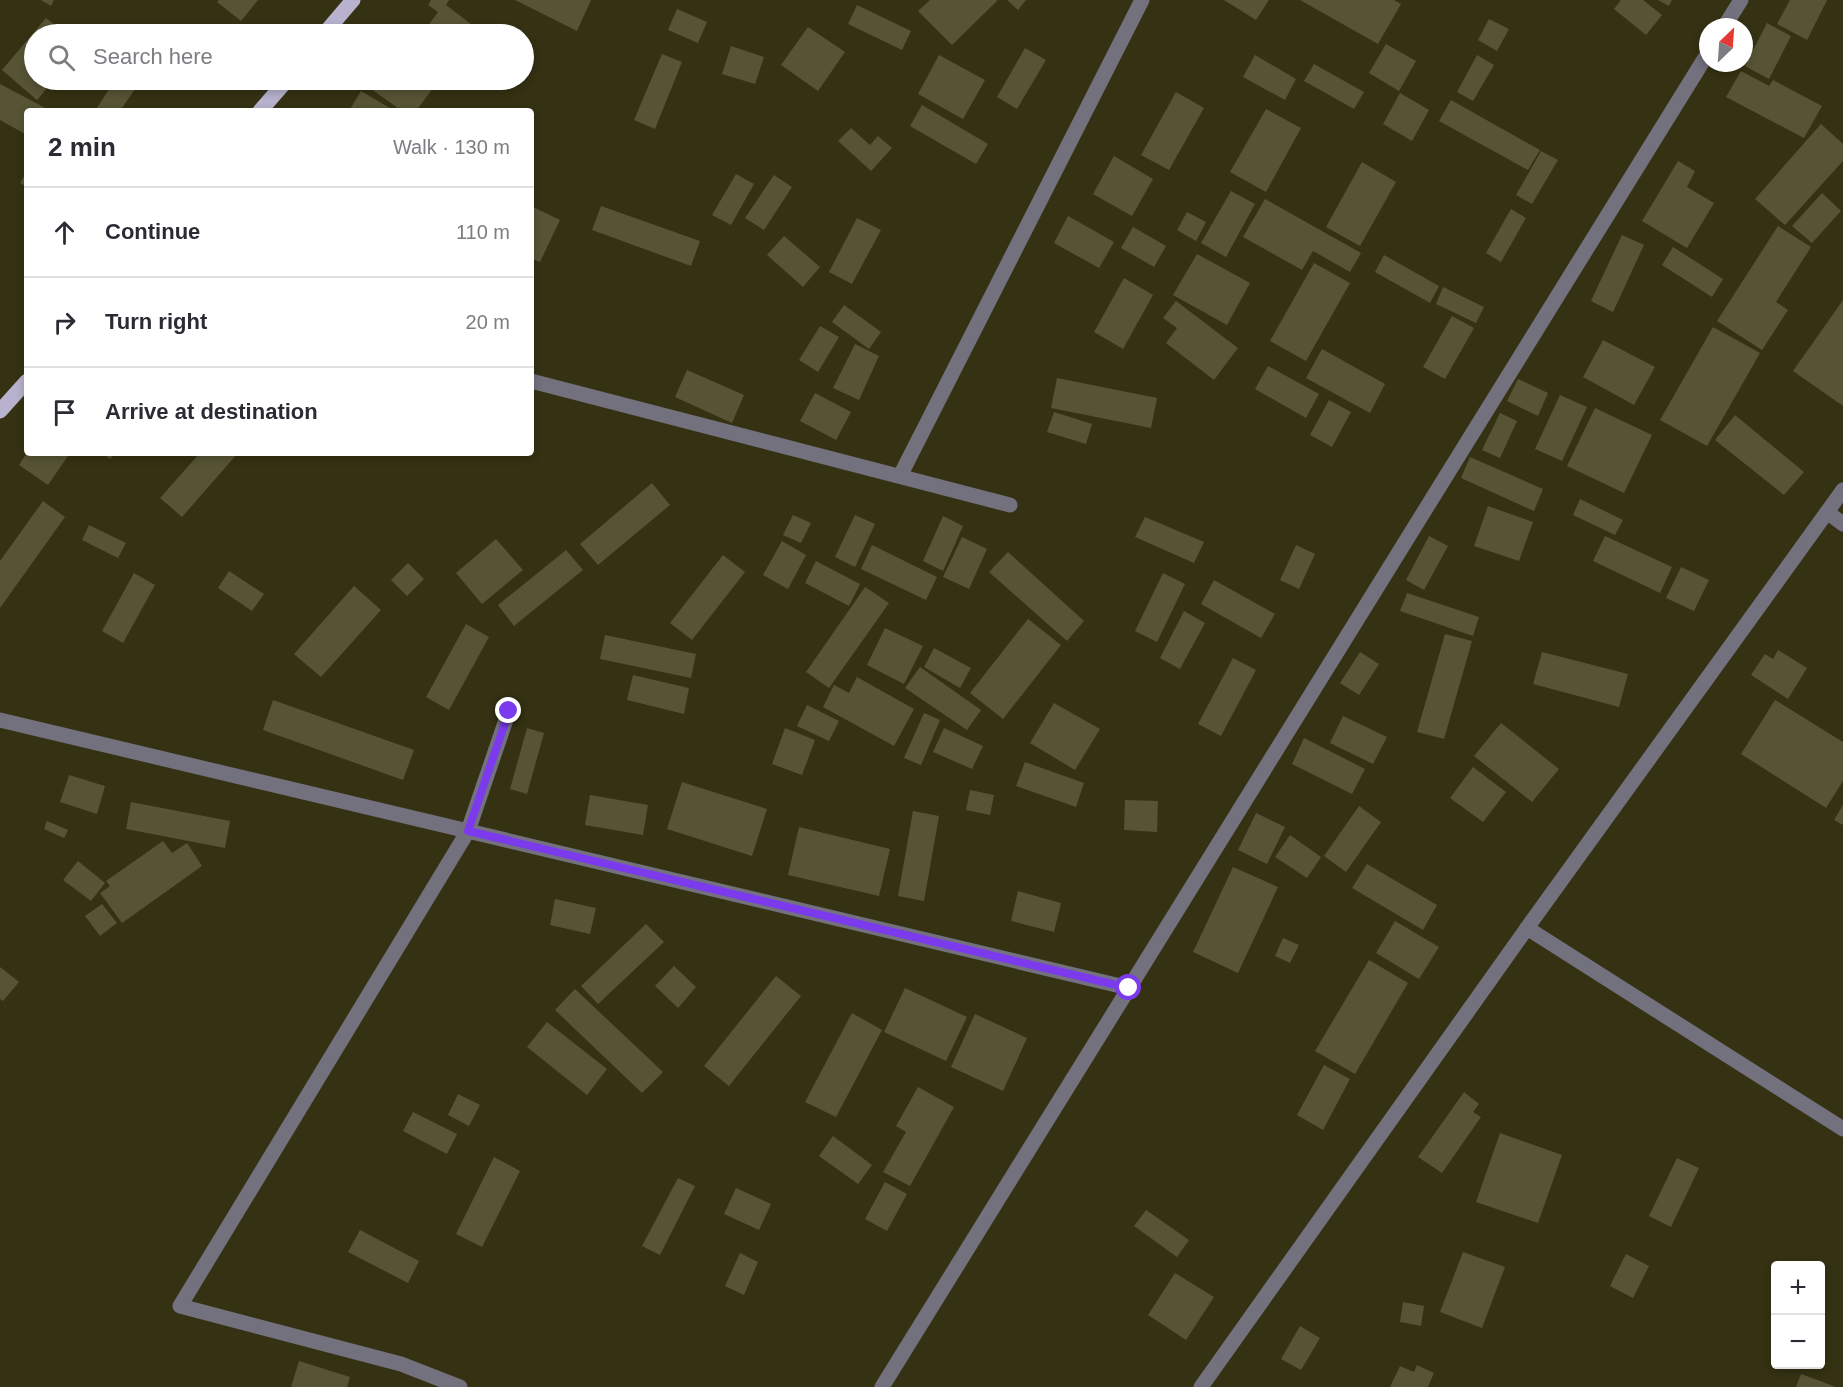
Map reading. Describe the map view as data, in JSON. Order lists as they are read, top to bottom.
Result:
{
  "north": "top right",
  "page": {
    "search": "Search here",
    "heading": ["2 min", "Walk · 130 m"],
    "list": [
      ["Continue", "110 m"],
      ["Turn right", "20 m"],
      "Arrive at destination"
    ],
    "map_buttons": ["+", "−"]
  }
}
